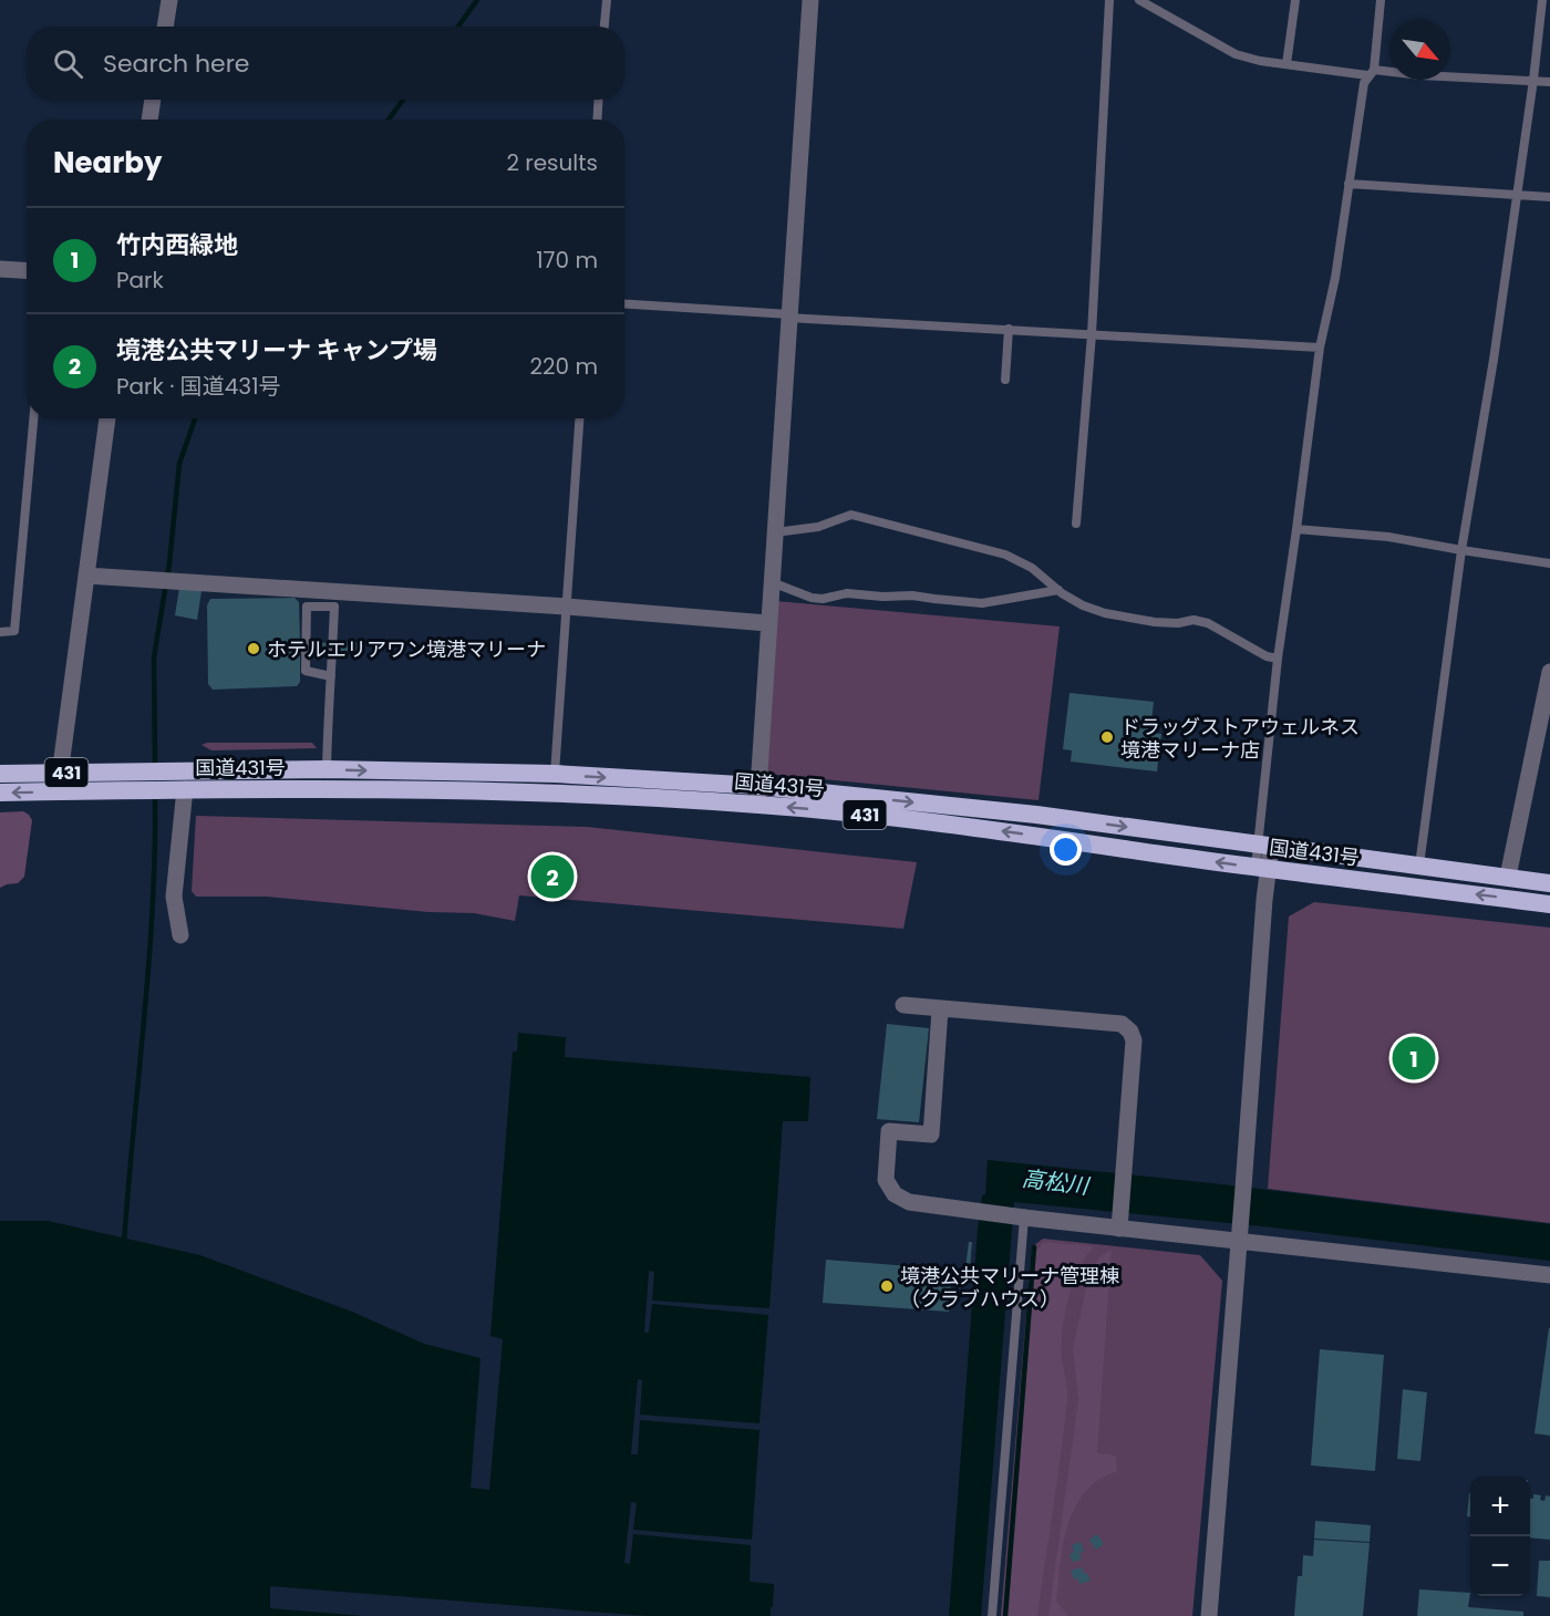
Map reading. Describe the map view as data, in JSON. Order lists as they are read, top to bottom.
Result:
{
  "streets": {
    "highway": ["国道431号", "431"]
  },
  "water": ["高松川"],
  "places": ["ホテルエリアワン境港マリーナ", "ドラッグストアウェルネス 境港マリーナ店", "境港公共マリーナ管理棟 （クラブハウス）"],
  "north": "bottom right",
  "page": {
    "search": "Search here",
    "heading": ["Nearby", "2 results"],
    "list": [
      {
        "mark": "1",
        "name": "竹内西緑地",
        "note": "Park",
        "value": "170 m"
      },
      {
        "mark": "2",
        "name": "境港公共マリーナ キャンプ場",
        "note": "Park · 国道431号",
        "value": "220 m"
      }
    ],
    "pins": ["2", "1"],
    "map_buttons": ["+", "−"]
  }
}
